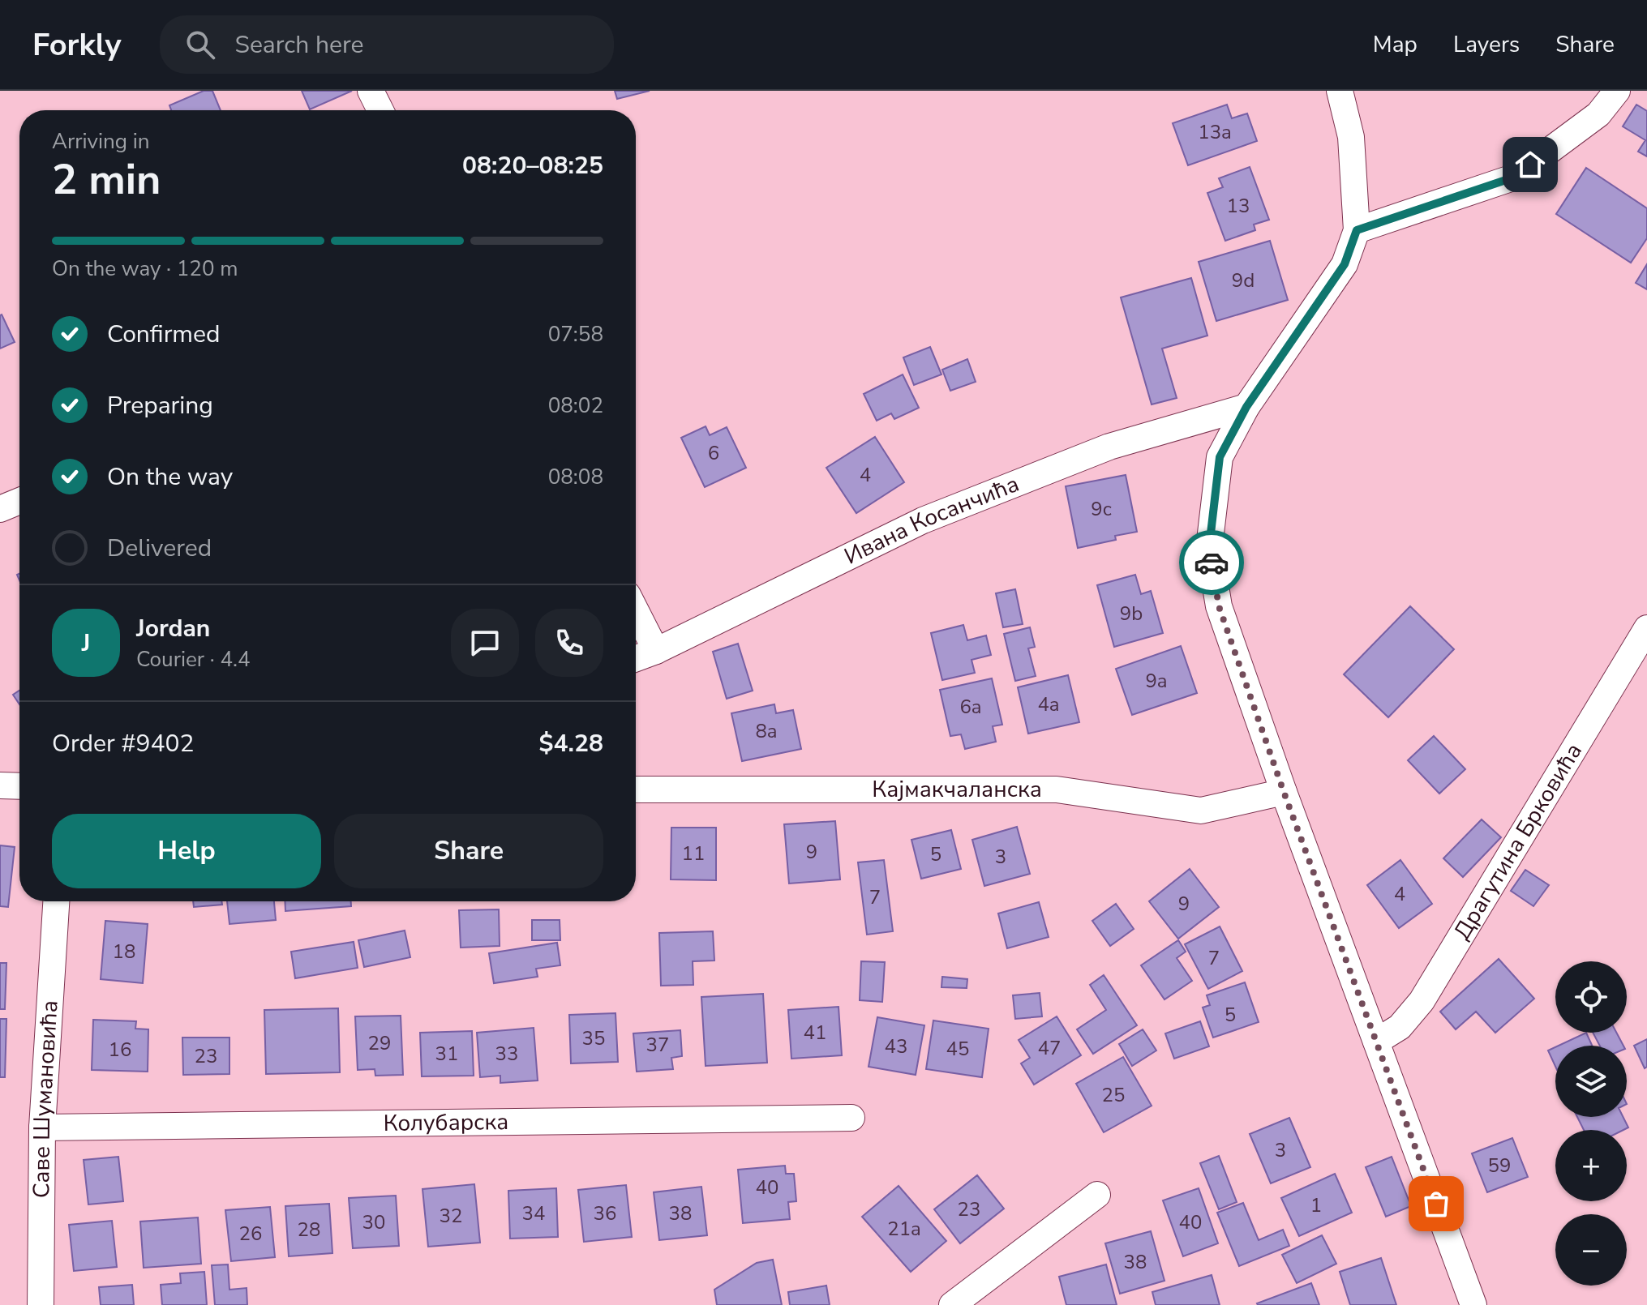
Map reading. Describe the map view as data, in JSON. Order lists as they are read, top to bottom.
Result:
{
  "streets": {
    "street": [
      "Ивана Косанчића",
      "Кајмакчаланска",
      "Драгутина Брковића",
      "Саве Шумановића",
      "Колубарска"
    ]
  },
  "crossings": [
    ["Саве Шумановића", "Колубарска"]
  ],
  "house_numbers": [
    "13a",
    "13",
    "9d",
    "6",
    "4",
    "9c",
    "9b",
    "9a",
    "4a",
    "6a",
    "8a",
    "9",
    "11",
    "5",
    "3",
    "4",
    "7",
    "9",
    "18",
    "7",
    "5",
    "41",
    "35",
    "29",
    "37",
    "43",
    "47",
    "45",
    "16",
    "31",
    "33",
    "23",
    "25",
    "3",
    "59",
    "40",
    "1",
    "23",
    "34",
    "36",
    "38",
    "32",
    "30",
    "40",
    "21a",
    "28",
    "26",
    "38"
  ],
  "page": {
    "header": "Forkly",
    "search": "Search here",
    "nav": ["Map", "Layers", "Share"],
    "heading": ["2 min", "Arriving in", "08:20–08:25"],
    "panel": [
      "Jordan",
      "Courier · 4.4",
      "Order #9402",
      "$4.28"
    ],
    "bar": "On the way · 120 m",
    "list": [
      ["Confirmed", "07:58"],
      ["Preparing", "08:02"],
      ["On the way", "08:08"],
      "Delivered"
    ],
    "round": "J",
    "buttons": ["Help", "Share"],
    "map_buttons": ["+", "−"]
  }
}
